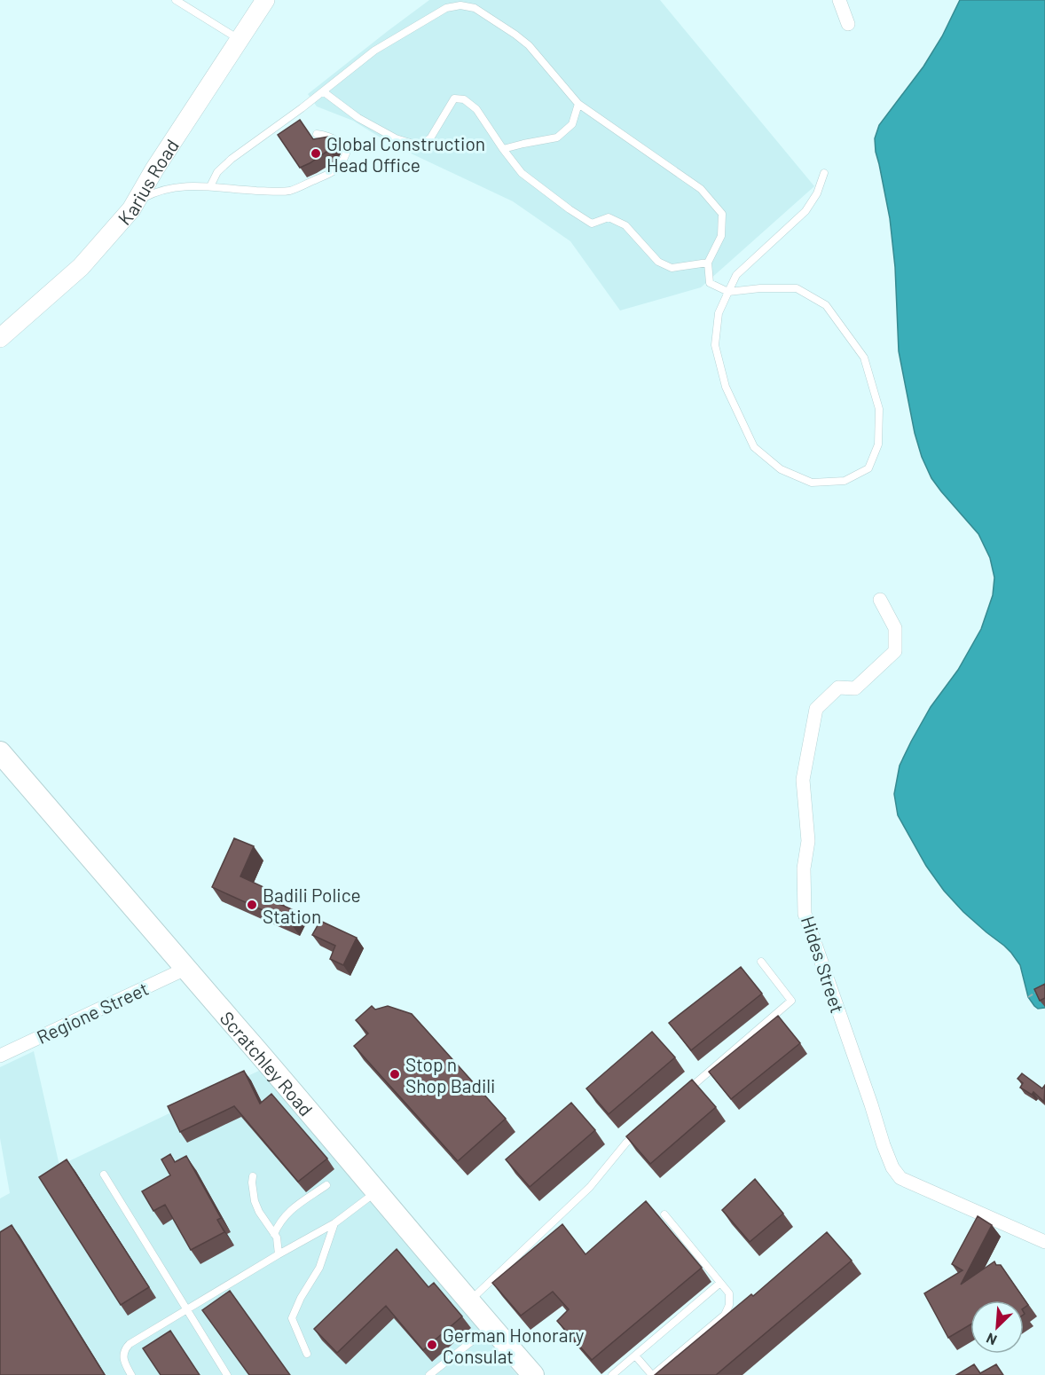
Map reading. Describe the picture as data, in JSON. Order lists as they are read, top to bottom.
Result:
{
  "streets": {
    "main road": ["Scratchley Road"],
    "street": ["Karius Road", "Hides Street", "Regione Street"]
  },
  "crossings": [
    ["Regione Street", "Scratchley Road"]
  ],
  "places": [
    "Global Construction Head Office",
    "Badili Police Station",
    "Stop n Shop Badili",
    "German Honorary Consulat"
  ],
  "north": "bottom left"
}
